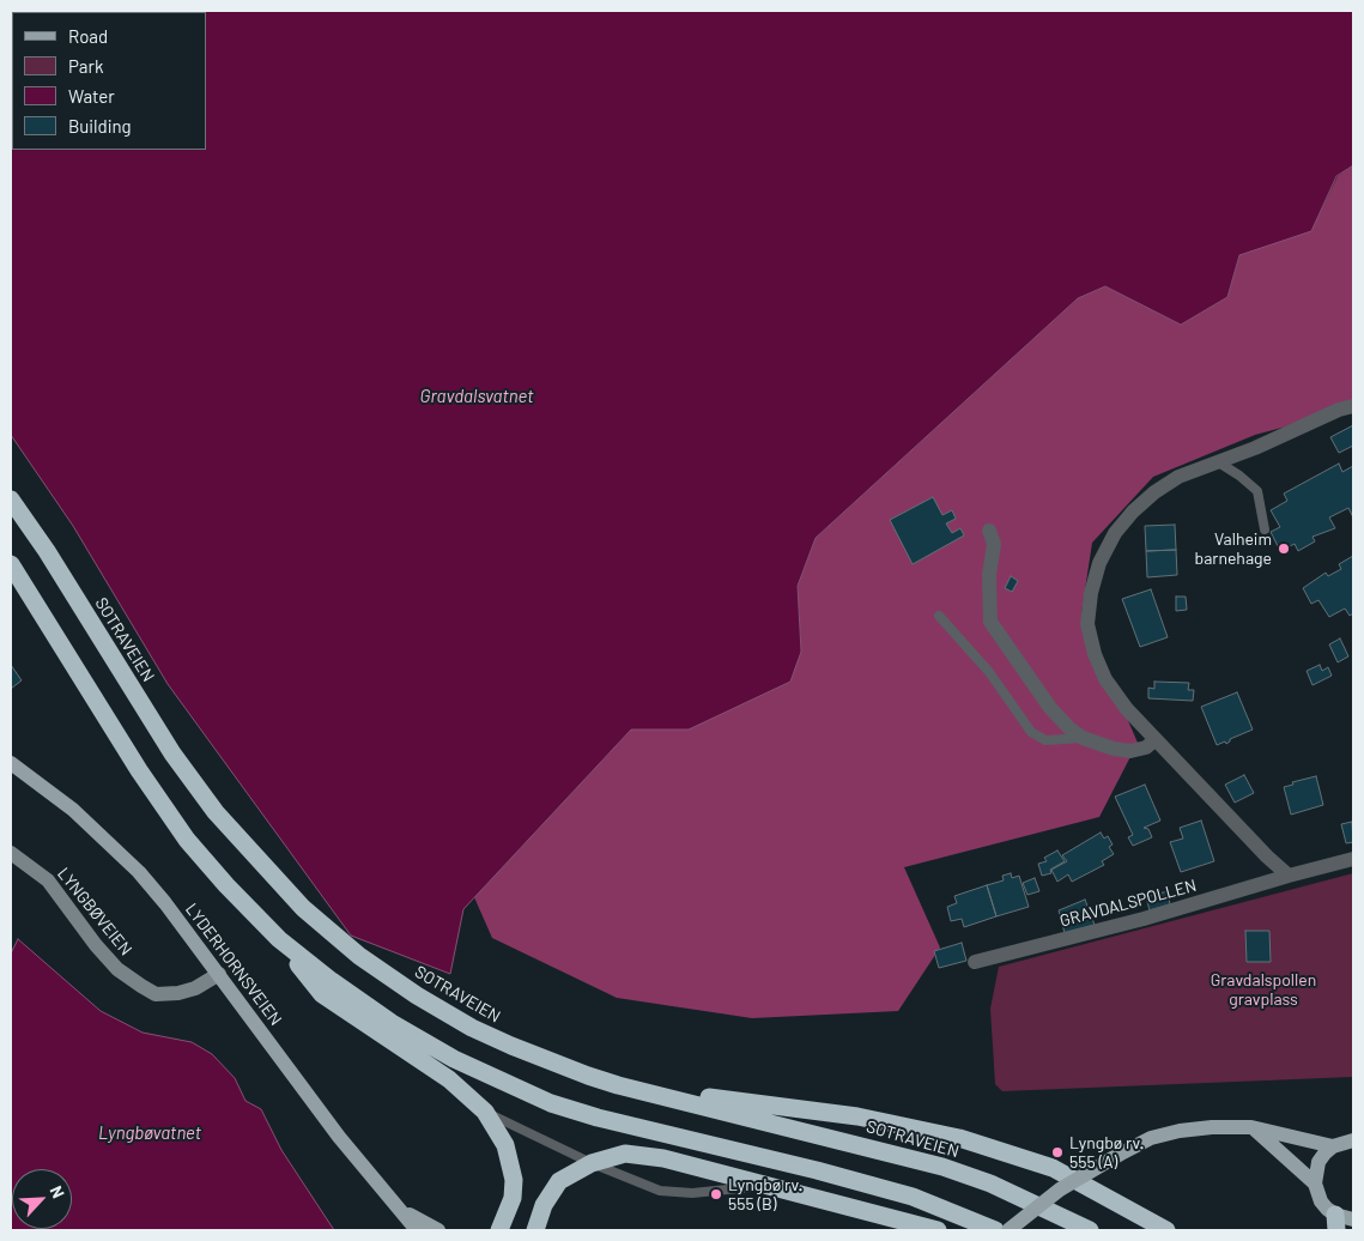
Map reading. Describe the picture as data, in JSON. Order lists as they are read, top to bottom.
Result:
{
  "streets": {
    "highway": ["SOTRAVEIEN"],
    "main road": ["LYDERHORNSVEIEN"],
    "street": ["GRAVDALSPOLLEN", "LYNGBØVEIEN"]
  },
  "crossings": [
    ["LYNGBØVEIEN", "LYDERHORNSVEIEN"]
  ],
  "water": ["Gravdalsvatnet", "Lyngbøvatnet"],
  "parks": ["Gravdalspollen gravplass"],
  "places": ["Valheim barnehage", "Lyngbø rv. 555 (A)", "Lyngbø rv. 555 (B)"],
  "legend": [
    "Road",
    "Park",
    "Water",
    "Building"
  ],
  "north": "top right"
}
